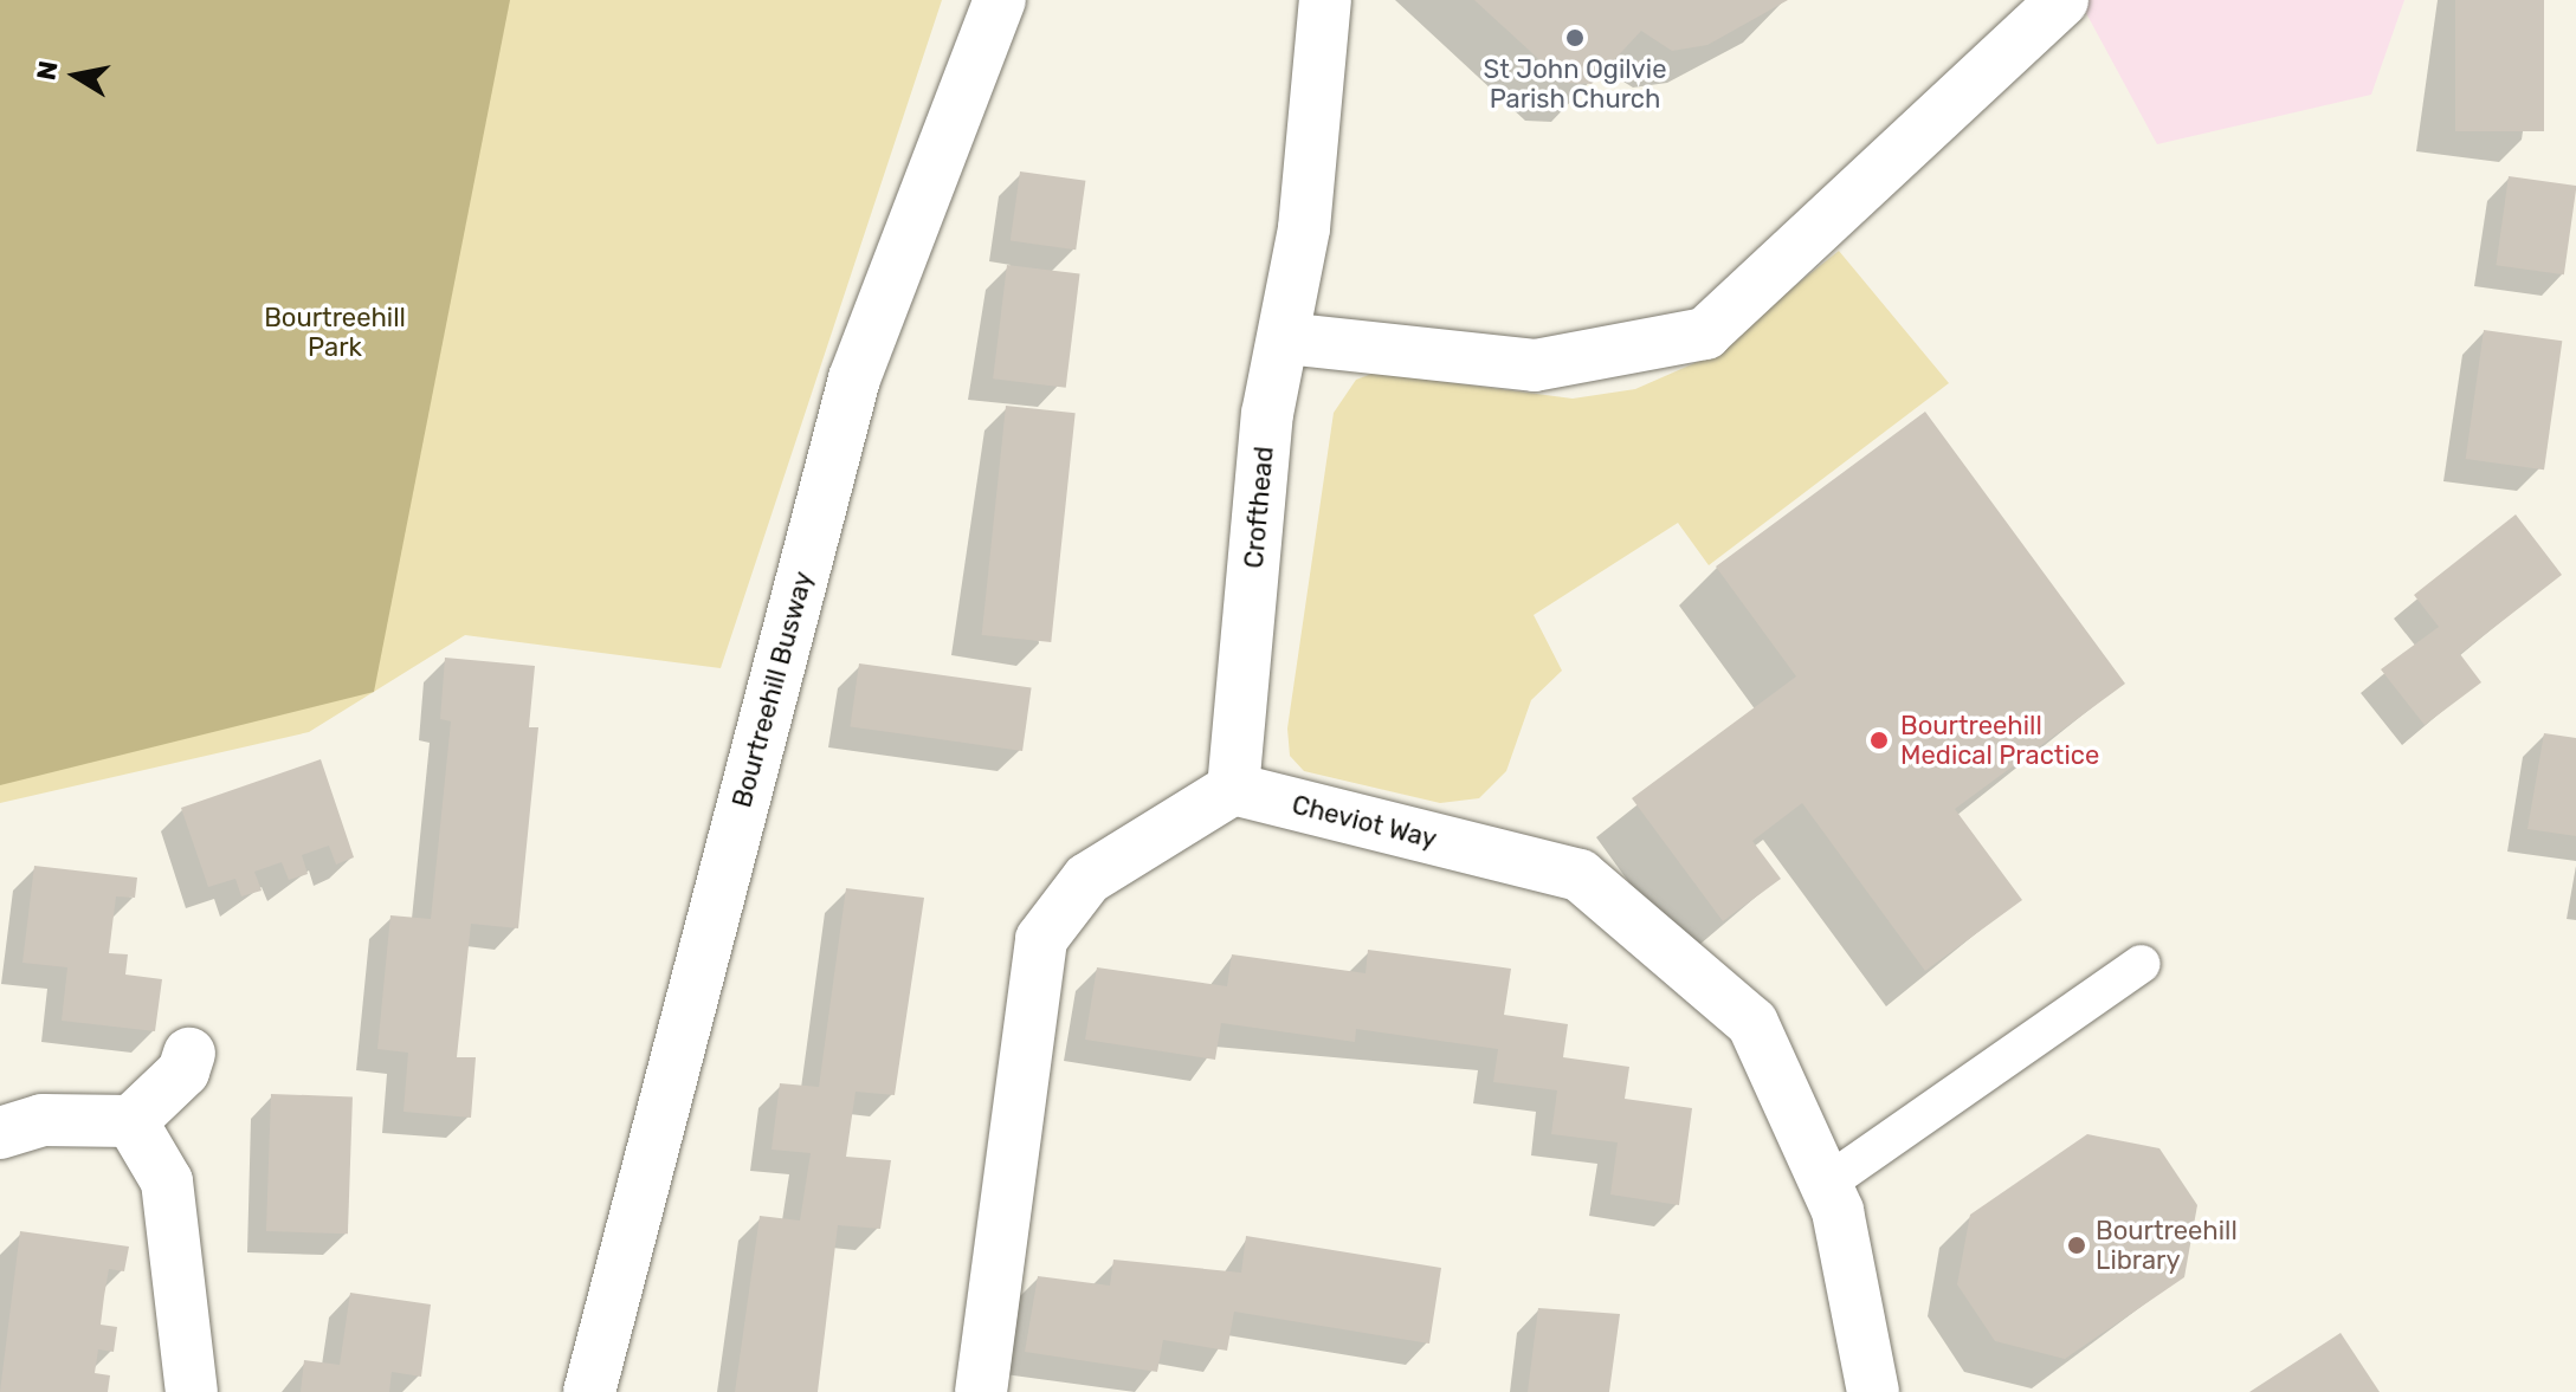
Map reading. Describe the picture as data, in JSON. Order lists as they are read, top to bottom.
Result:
{
  "streets": {
    "street": ["Crofthead", "Bourtreehill Busway", "Cheviot Way"]
  },
  "crossings": [
    ["Crofthead", "Cheviot Way"]
  ],
  "parks": ["Bourtreehill Park"],
  "places": ["St John Ogilvie Parish Church", "Bourtreehill Medical Practice", "Bourtreehill Library"],
  "north": "left"
}
